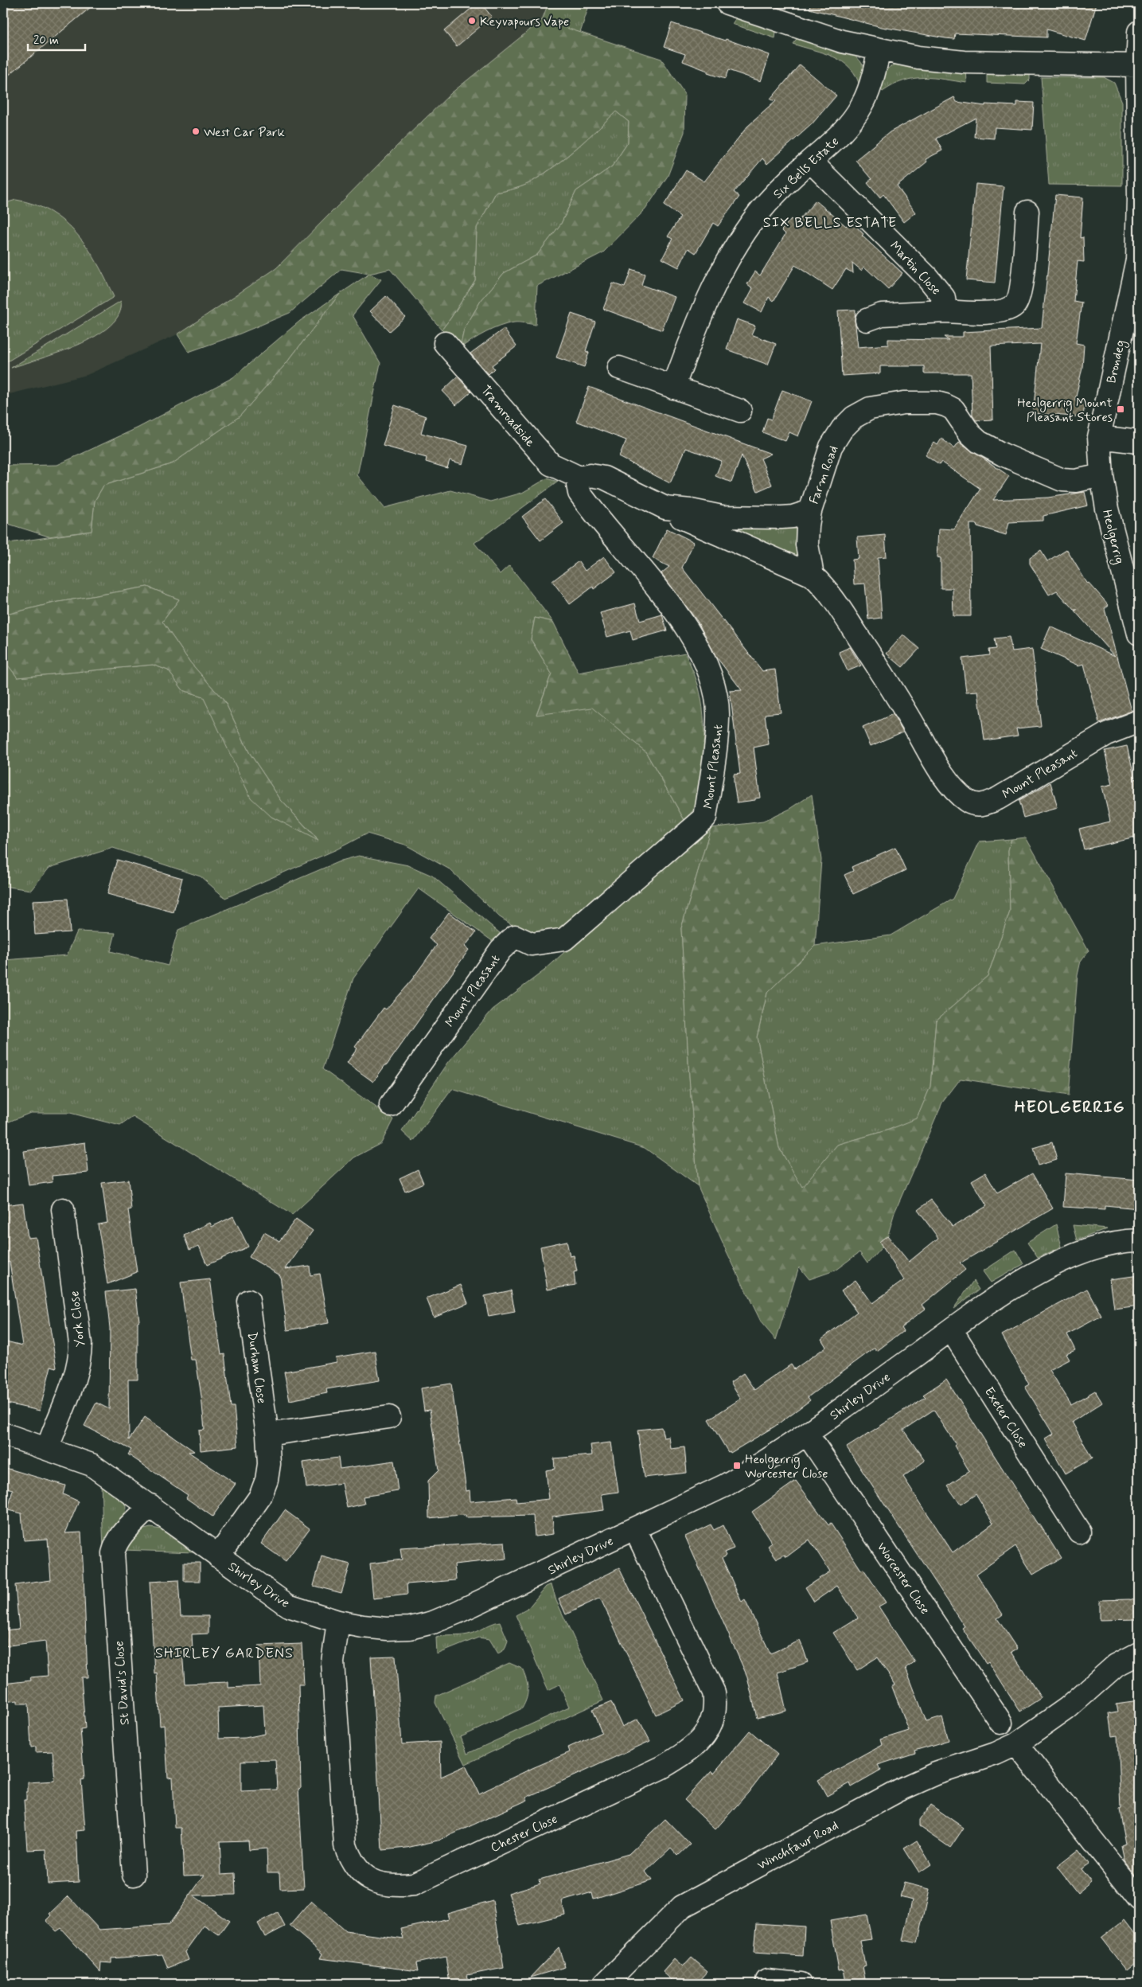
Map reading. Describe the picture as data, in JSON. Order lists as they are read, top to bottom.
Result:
{
  "streets": {
    "street": [
      "Six Bells Estate",
      "Martin Close",
      "Brondeg",
      "Tramroadside",
      "Farm Road",
      "Heolgerrig",
      "Mount Pleasant",
      "York Close",
      "Durham Close",
      "Shirley Drive",
      "Exeter Close",
      "Worcester Close",
      "St David's Close",
      "Chester Close",
      "Winchfawr Road"
    ]
  },
  "crossings": [
    ["Six Bells Estate", "Martin Close"],
    ["Brondeg", "Heolgerrig"],
    ["Tramroadside", "Mount Pleasant"],
    ["Farm Road", "Heolgerrig"],
    ["Farm Road", "Mount Pleasant"],
    ["York Close", "Shirley Drive"],
    ["Durham Close", "Shirley Drive"],
    ["Shirley Drive", "Exeter Close"],
    ["Shirley Drive", "Worcester Close"],
    ["Shirley Drive", "St David's Close"],
    ["Shirley Drive", "Chester Close"]
  ],
  "districts": ["SIX BELLS ESTATE", "HEOLGERRIG", "SHIRLEY GARDENS"],
  "places": {
    "other": ["Keyvapours Vape", "West Car Park"],
    "transit": ["Heolgerrig Mount Pleasant Stores", "Heolgerrig Worcester Close"]
  },
  "scale_bar": "20 m"
}
